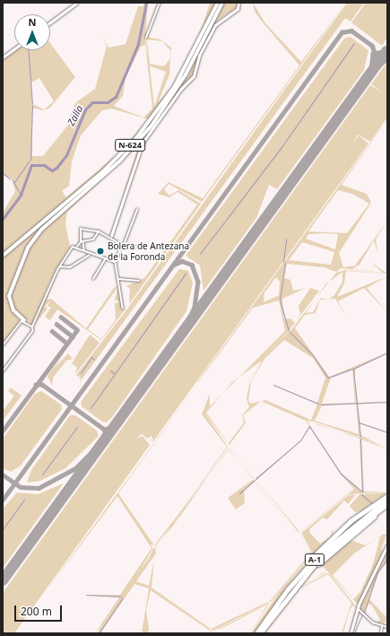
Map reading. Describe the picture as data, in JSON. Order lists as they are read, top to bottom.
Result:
{
  "streets": {
    "highway": ["N-624", "A-1"]
  },
  "water": ["Zalla"],
  "places": ["Bolera de Antezana de la Foronda"],
  "scale_bar": "200 m",
  "north": "top"
}
